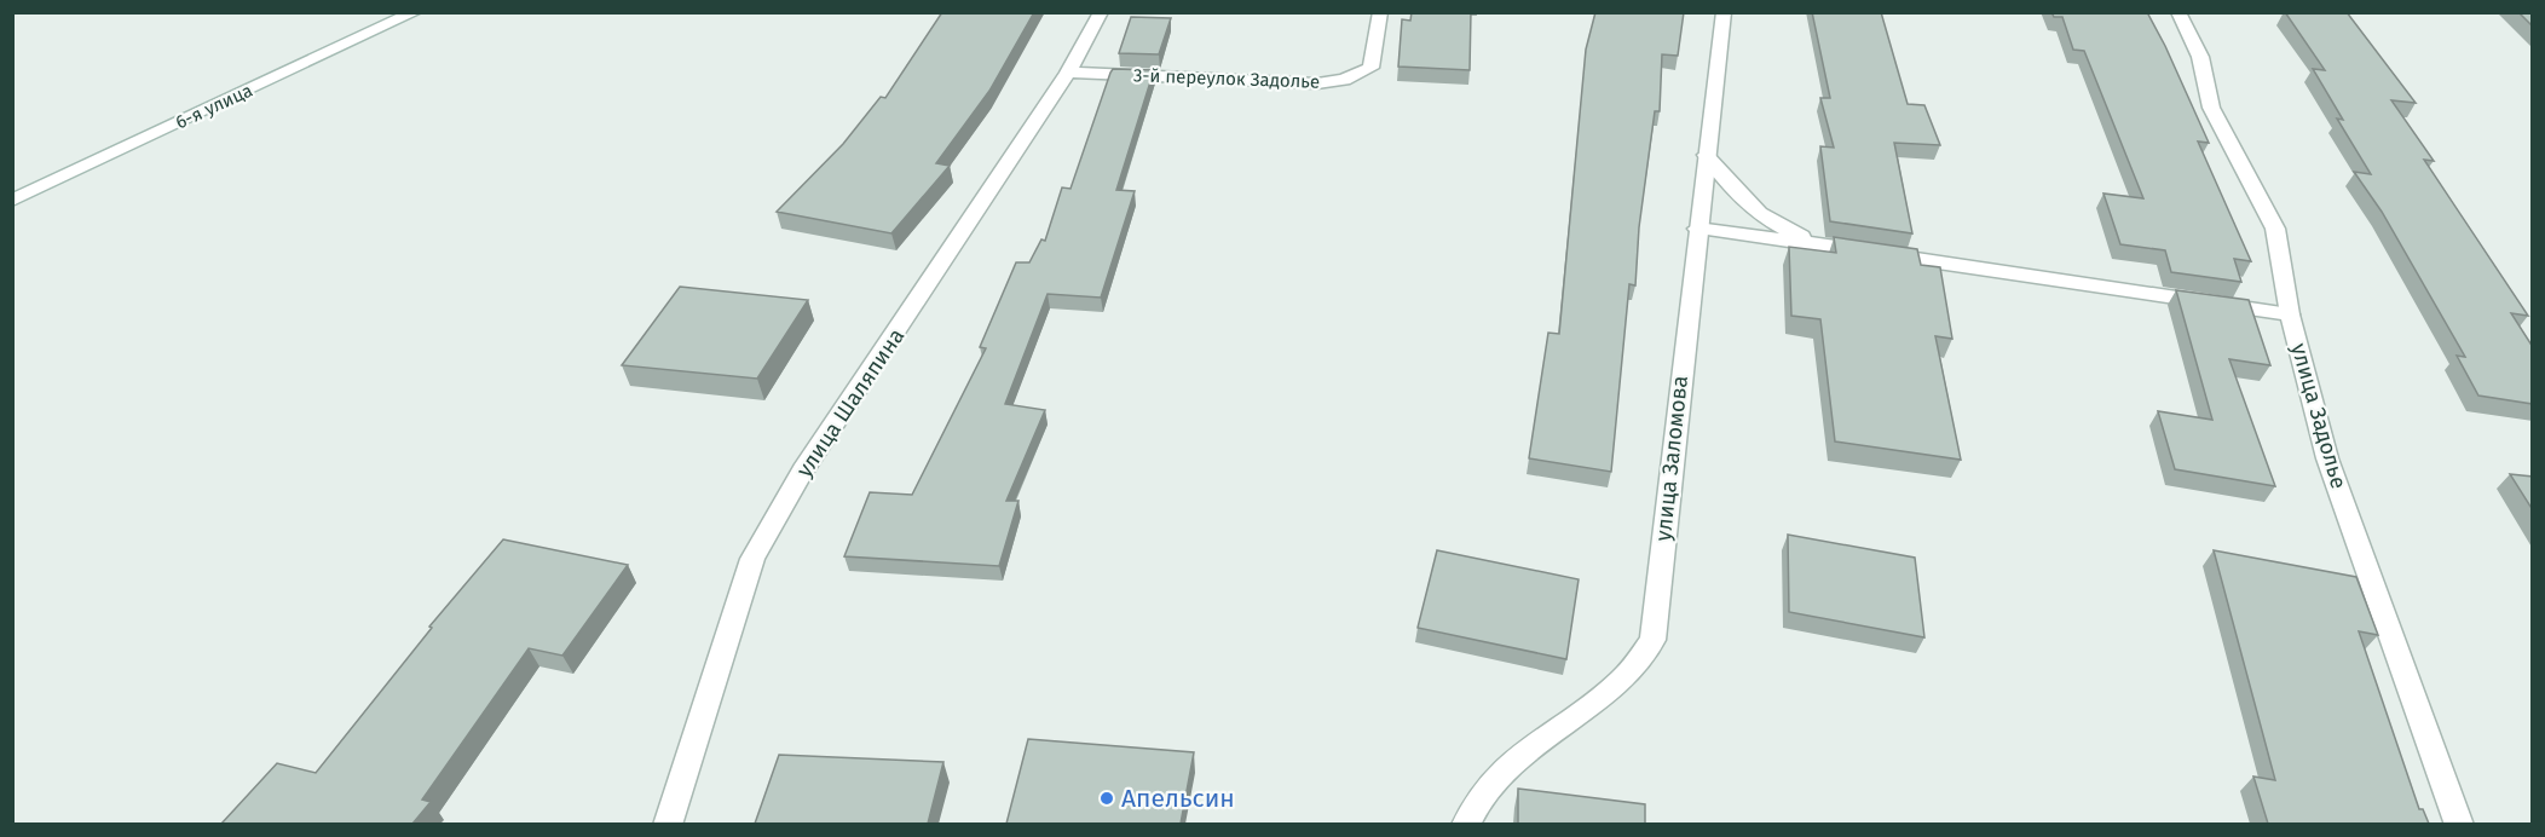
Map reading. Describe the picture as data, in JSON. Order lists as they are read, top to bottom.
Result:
{
  "streets": {
    "street": [
      "3-й переулок Задолье",
      "6-я улица",
      "улица Шаляпина",
      "улица Задолье",
      "улица Заломова"
    ]
  },
  "crossings": [
    ["3-й переулок Задолье", "улица Шаляпина"]
  ],
  "places": ["Апельсин"]
}
